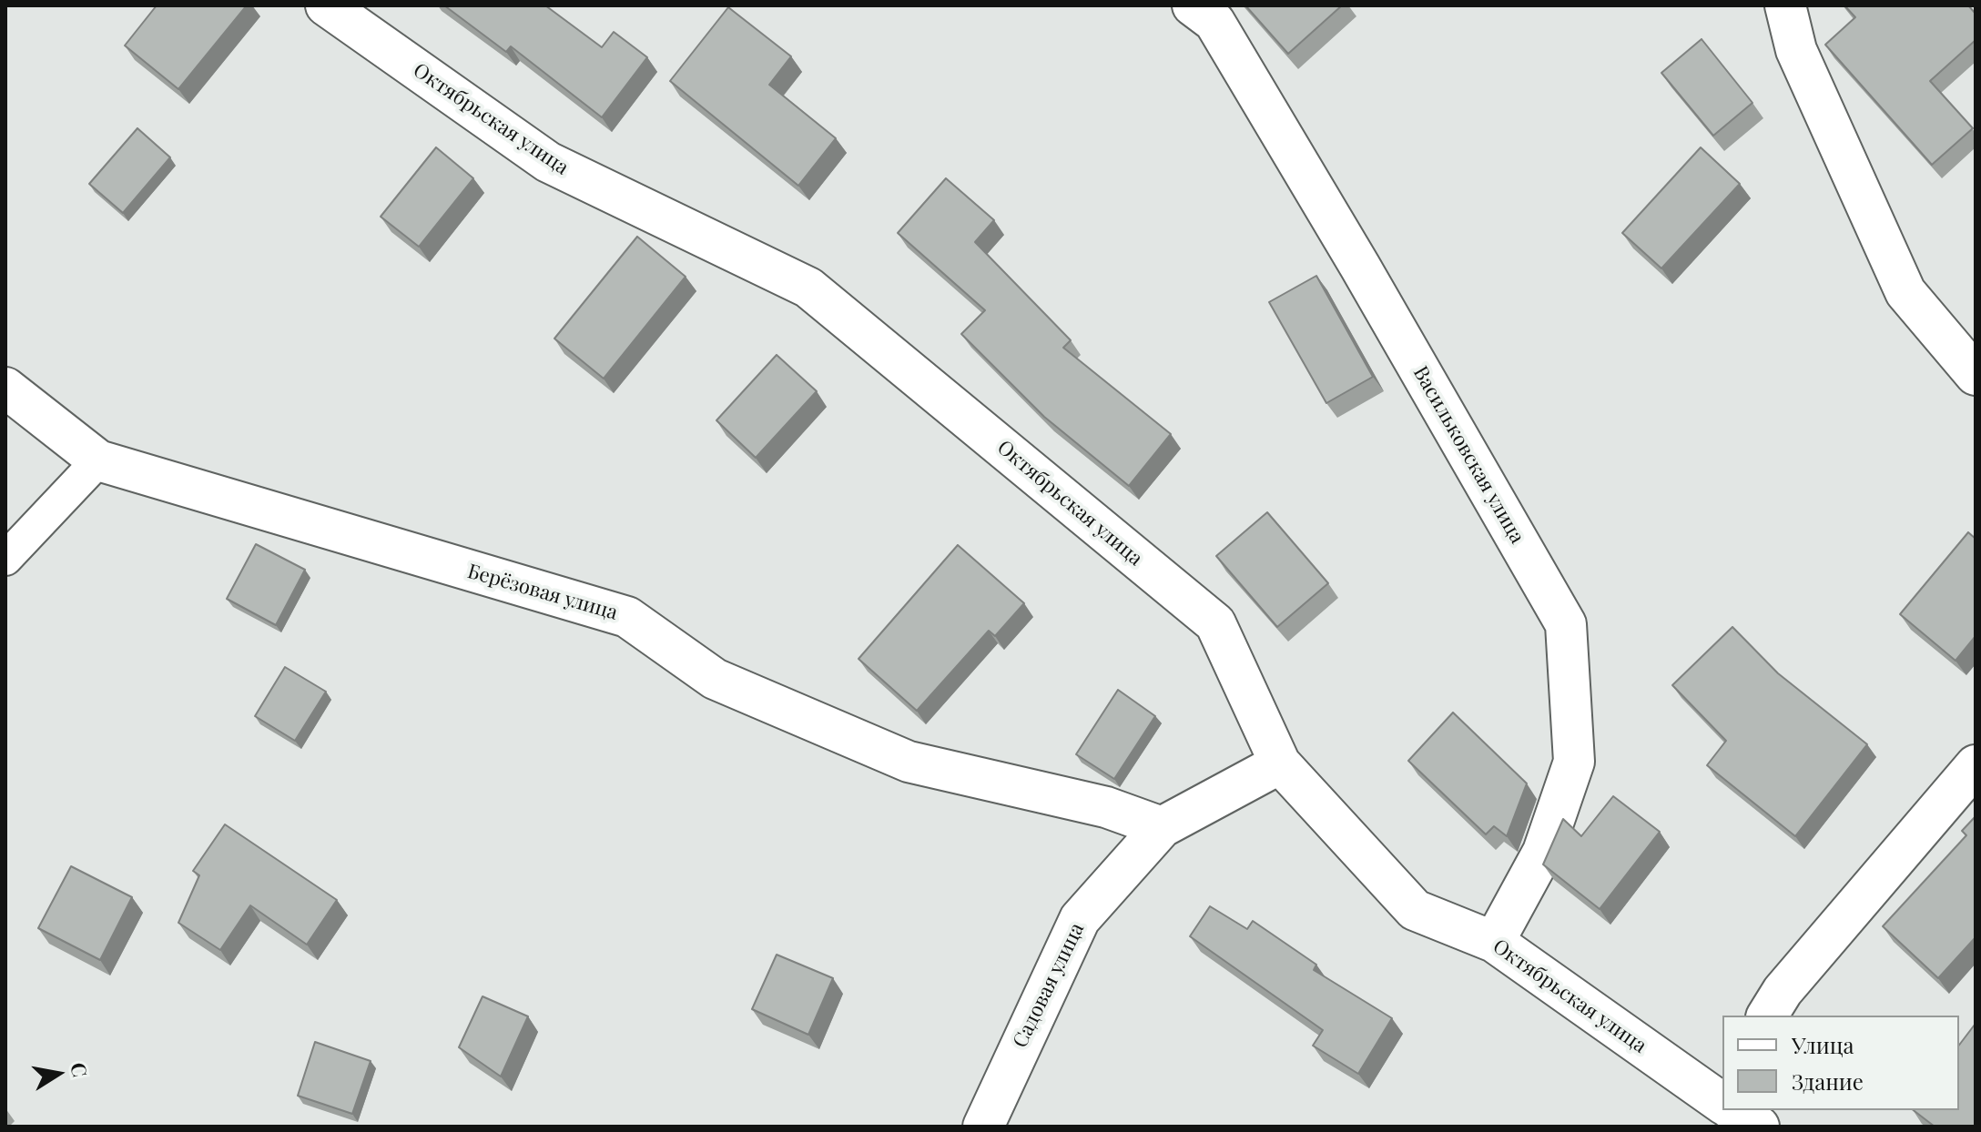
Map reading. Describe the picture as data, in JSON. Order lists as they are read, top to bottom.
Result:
{
  "streets": {
    "street": [
      "Октябрьская улица",
      "Васильковская улица",
      "Берёзовая улица",
      "Садовая улица"
    ]
  },
  "crossings": [
    ["Октябрьская улица", "Васильковская улица"],
    ["Октябрьская улица", "Садовая улица"],
    ["Берёзовая улица", "Садовая улица"]
  ],
  "legend": ["Улица", "Здание"],
  "north": "right"
}
